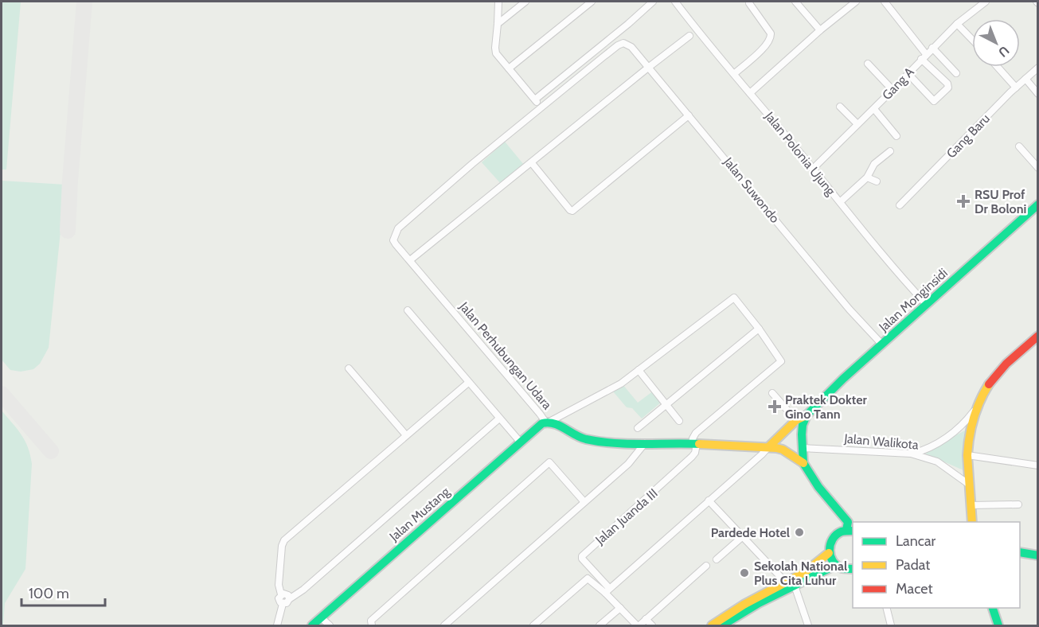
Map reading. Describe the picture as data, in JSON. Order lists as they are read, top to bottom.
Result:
{
  "streets": {
    "main road": ["Jalan Monginsidi", "Jalan Perhubungan Udara", "Jalan Mustang"],
    "street": [
      "Gang A",
      "Gang Baru",
      "Jalan Polonia Ujung",
      "Jalan Suwondo",
      "Jalan Walikota",
      "Jalan Juanda III"
    ]
  },
  "crossings": [
    ["Gang A", "Jalan Polonia Ujung"],
    ["Jalan Polonia Ujung", "Jalan Monginsidi"],
    ["Jalan Suwondo", "Jalan Monginsidi"],
    ["Jalan Suwondo", "Jalan Perhubungan Udara"],
    ["Jalan Monginsidi", "Jalan Perhubungan Udara"],
    ["Jalan Monginsidi", "Jalan Juanda III"],
    ["Jalan Perhubungan Udara", "Jalan Mustang"],
    ["Jalan Perhubungan Udara", "Jalan Juanda III"]
  ],
  "places": {
    "health": ["RSU Prof Dr Boloni", "Praktek Dokter Gino Tann"],
    "other": ["Pardede Hotel", "Sekolah National Plus Cita Luhur"]
  },
  "legend": ["Lancar", "Padat", "Macet"],
  "scale_bar": "100 m",
  "north": "bottom right"
}
